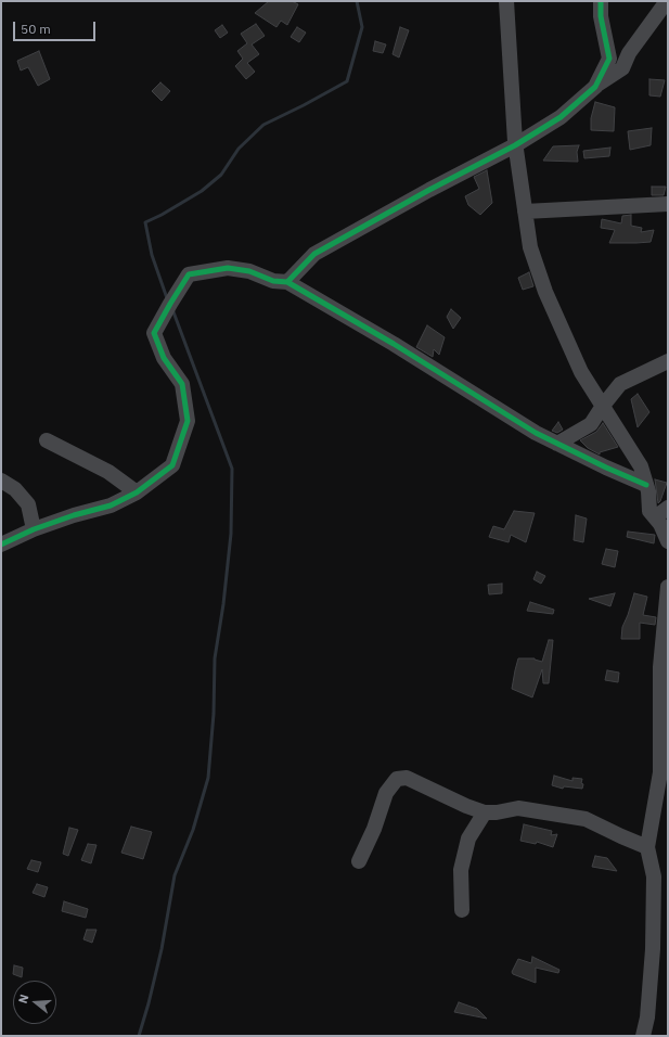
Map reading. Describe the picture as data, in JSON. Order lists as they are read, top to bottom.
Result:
{
  "scale_bar": "50 m",
  "north": "left"
}
